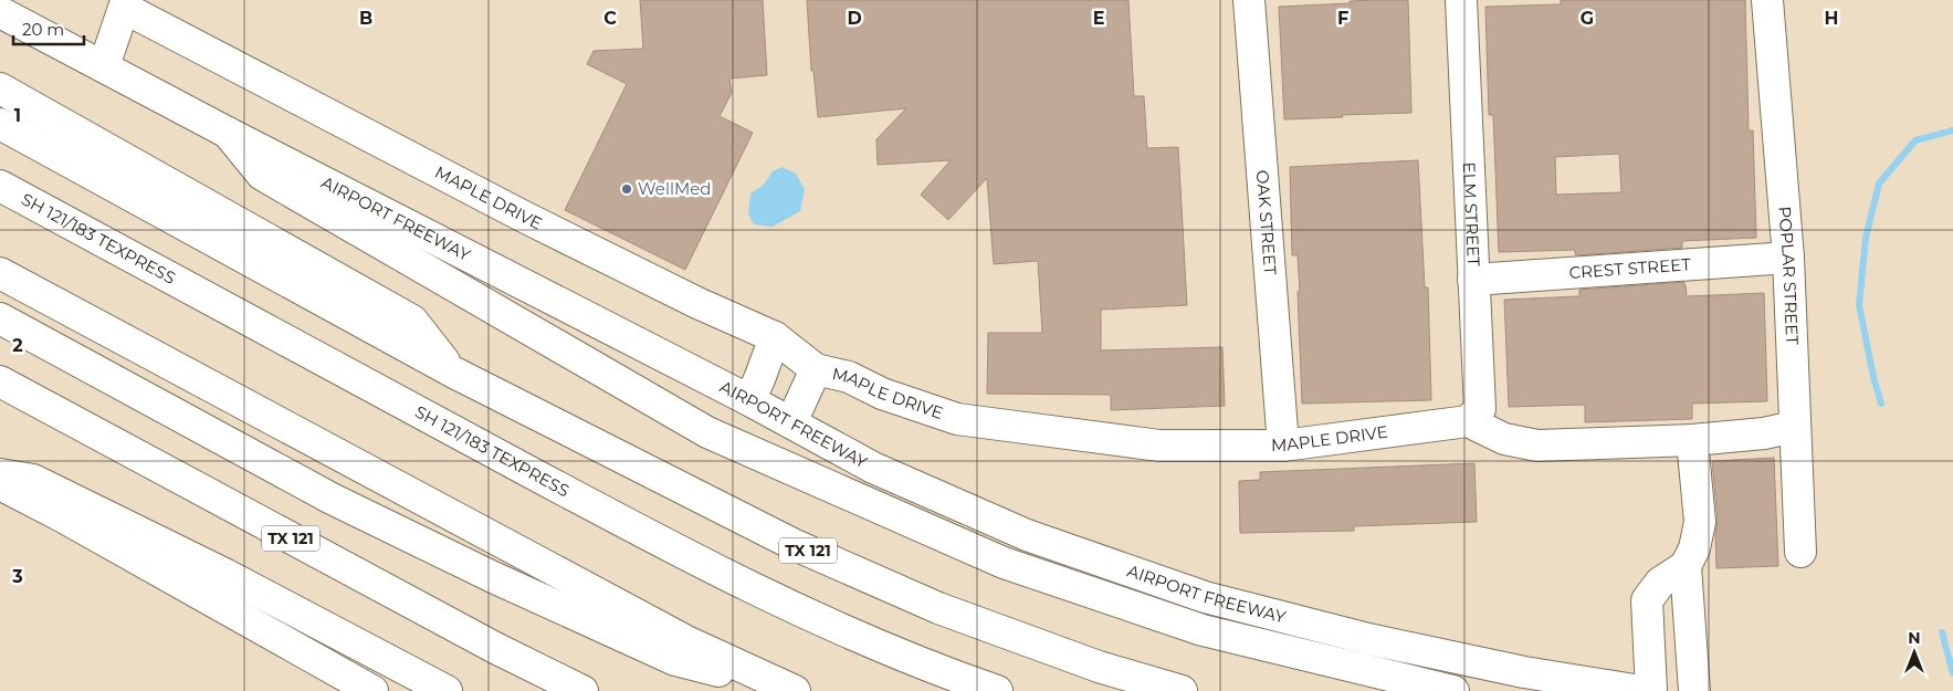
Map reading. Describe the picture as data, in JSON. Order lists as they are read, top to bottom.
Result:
{
  "streets": {
    "main road": [
      "MAPLE DRIVE",
      "ELM STREET",
      "AIRPORT FREEWAY",
      "OAK STREET",
      "SH 121/183 TEXPRESS",
      "CREST STREET",
      "POPLAR STREET",
      "TX 121"
    ]
  },
  "crossings": [
    ["MAPLE DRIVE", "ELM STREET"],
    ["MAPLE DRIVE", "AIRPORT FREEWAY"],
    ["MAPLE DRIVE", "OAK STREET"],
    ["ELM STREET", "CREST STREET"],
    ["CREST STREET", "POPLAR STREET"]
  ],
  "places": ["WellMed"],
  "scale_bar": "20 m",
  "north": "top",
  "grid": {
    "columns": [
      "B",
      "C",
      "D",
      "E",
      "F",
      "G",
      "H"
    ],
    "rows": ["1", "2", "3"]
  }
}
